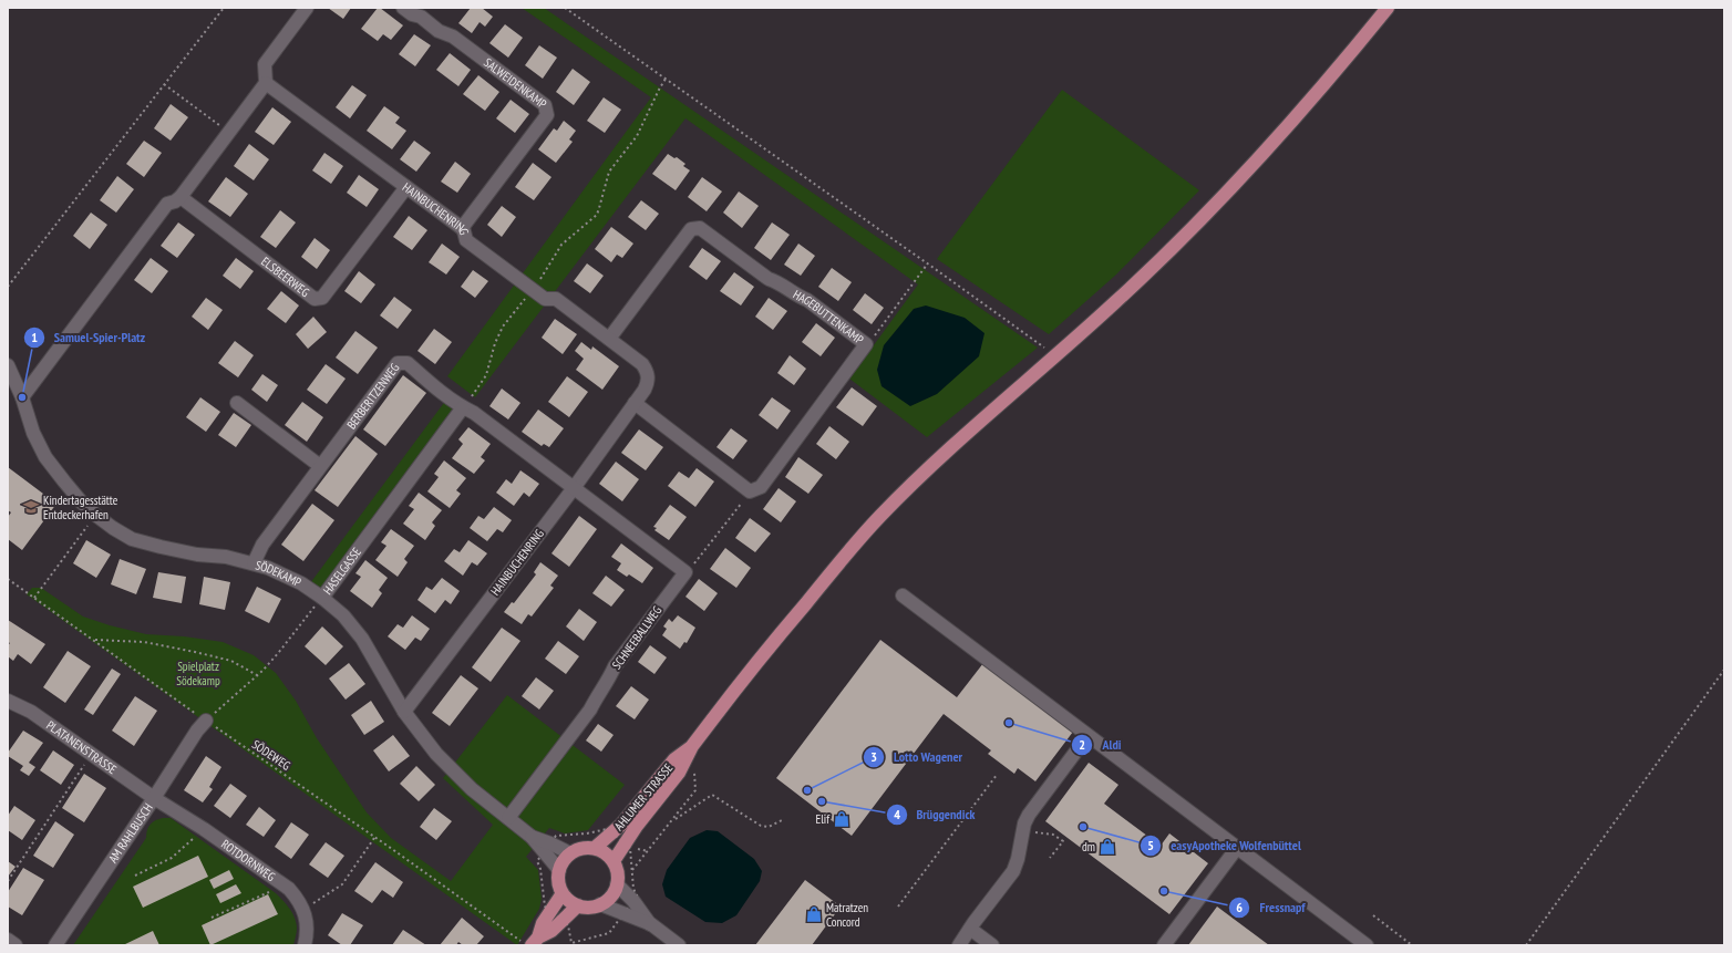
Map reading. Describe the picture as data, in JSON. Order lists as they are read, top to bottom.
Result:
{
  "streets": {
    "main road": ["AHLUMER STRASSE"],
    "street": [
      "SALWEIDENKAMP",
      "HAINBUCHENRING",
      "ELSBEERWEG",
      "HAGEBUTTENKAMP",
      "BERBERITZENWEG",
      "HASELGASSE",
      "SÖDEKAMP",
      "SCHNEEBALLWEG",
      "PLATANENSTRASSE",
      "AM RAHLBUSCH",
      "ROTDORNWEG"
    ],
    "path": ["SÖDEWEG"]
  },
  "crossings": [
    ["SALWEIDENKAMP", "HAINBUCHENRING"],
    ["HAINBUCHENRING", "ELSBEERWEG"],
    ["HAINBUCHENRING", "HAGEBUTTENKAMP"],
    ["HAINBUCHENRING", "BERBERITZENWEG"],
    ["HAINBUCHENRING", "SÖDEKAMP"],
    ["BERBERITZENWEG", "HASELGASSE"],
    ["BERBERITZENWEG", "SÖDEKAMP"],
    ["HASELGASSE", "SÖDEKAMP"],
    ["HASELGASSE", "SÖDEWEG"],
    ["HASELGASSE", "AM RAHLBUSCH"],
    ["SÖDEKAMP", "SCHNEEBALLWEG"],
    ["SÖDEKAMP", "AHLUMER STRASSE"],
    ["PLATANENSTRASSE", "AM RAHLBUSCH"],
    ["PLATANENSTRASSE", "ROTDORNWEG"],
    ["SÖDEWEG", "AM RAHLBUSCH"],
    ["AM RAHLBUSCH", "ROTDORNWEG"]
  ],
  "parks": ["Spielplatz Södekamp"],
  "places": {
    "other": [
      "Samuel-Spier-Platz",
      "Aldi",
      "Lotto Wagener",
      "Brüggendick",
      "easyApotheke Wolfenbüttel",
      "Fressnapf"
    ],
    "school or university": ["Kindertagesstätte Entdeckerhafen"],
    "shop": ["Elif", "dm", "Matratzen Concord"]
  }
}
